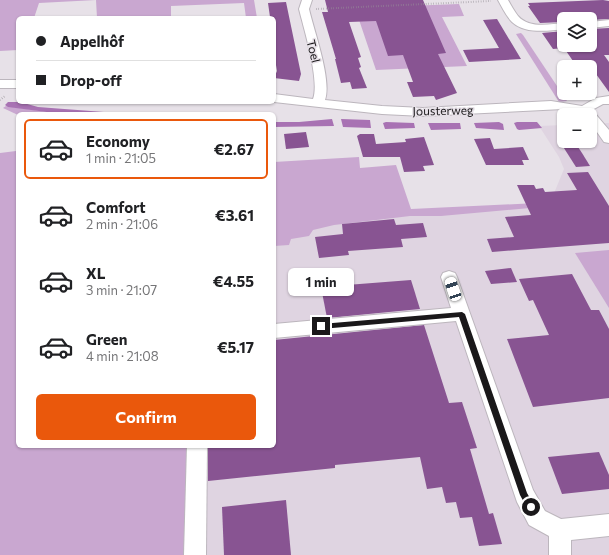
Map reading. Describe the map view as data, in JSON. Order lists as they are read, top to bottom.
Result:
{
  "streets": {
    "street": ["Toel", "Jousterweg"]
  },
  "crossings": [
    ["Toel", "Jousterweg"]
  ],
  "page": {
    "map_buttons": ["+", "−"],
    "banner": ["Appelhôf", "Drop-off"],
    "list": [
      {
        "name": "Economy",
        "note": "1 min · 21:05",
        "value": "€2.67"
      },
      {
        "name": "Comfort",
        "note": "2 min · 21:06",
        "value": "€3.61"
      },
      {
        "name": "XL",
        "note": "3 min · 21:07",
        "value": "€4.55"
      },
      {
        "name": "Green",
        "note": "4 min · 21:08",
        "value": "€5.17"
      }
    ],
    "bubble": "1 min",
    "buttons": "Confirm"
  }
}
